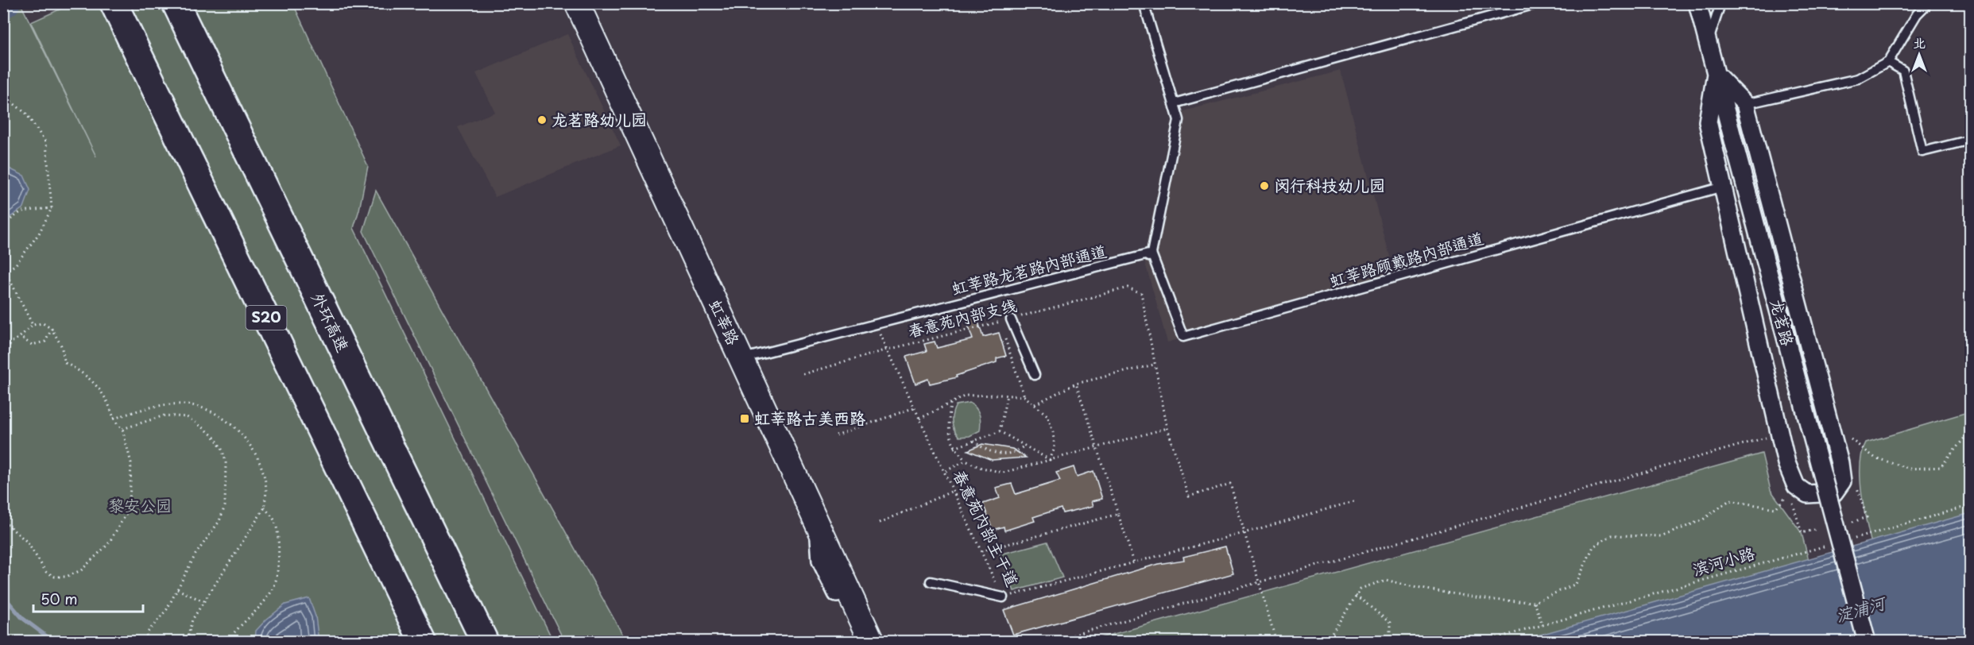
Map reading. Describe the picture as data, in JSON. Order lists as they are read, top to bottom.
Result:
{
  "streets": {
    "highway": ["S20", "外环高速"],
    "street": ["虹莘路", "龙茗路"],
    "lane": ["虹莘路顾戴路内部通道", "虹莘路龙茗路内部通道"],
    "path": ["春意苑内部支线", "春意苑内部主干道", "滨河小路"]
  },
  "crossings": [
    ["虹莘路顾戴路内部通道", "虹莘路龙茗路内部通道"],
    ["虹莘路龙茗路内部通道", "虹莘路"],
    ["虹莘路龙茗路内部通道", "春意苑内部主干道"],
    ["春意苑内部支线", "春意苑内部主干道"]
  ],
  "water": ["淀浦河"],
  "parks": ["黎安公园"],
  "places": {
    "other": ["龙茗路幼儿园", "闵行科技幼儿园"],
    "transit": ["虹莘路古美西路"]
  },
  "scale_bar": "50 m",
  "north": "top"
}
